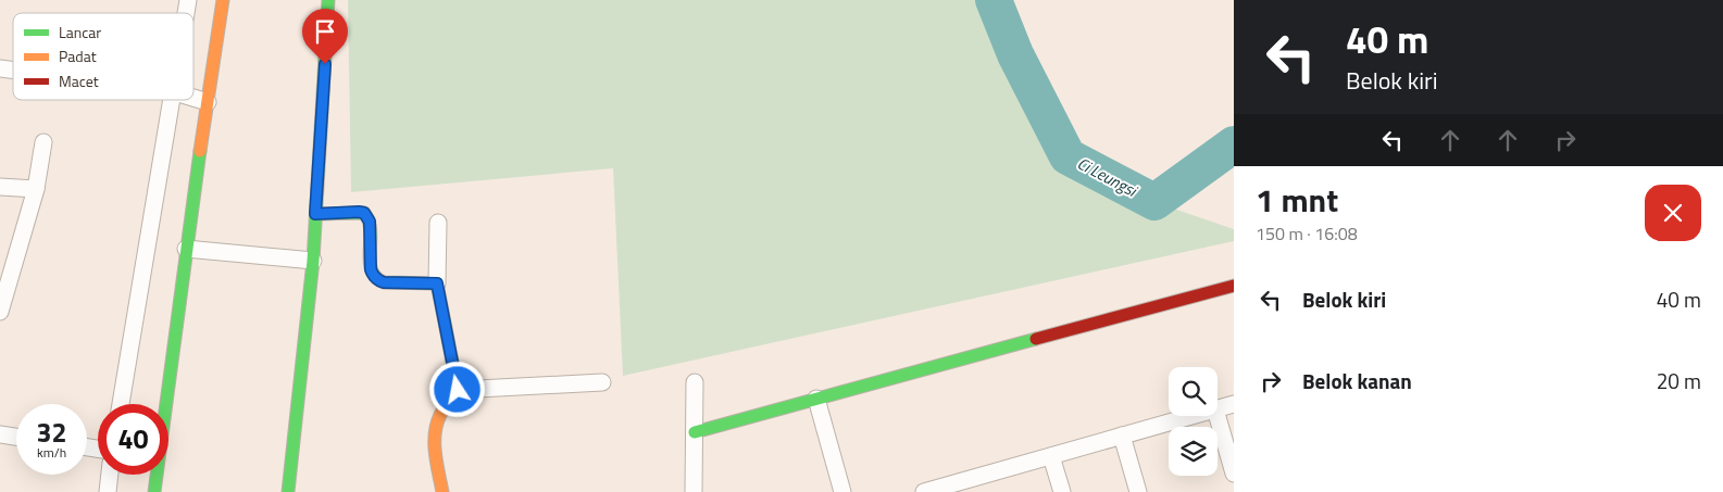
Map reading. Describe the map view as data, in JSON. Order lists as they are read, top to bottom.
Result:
{
  "water": ["Ci Leungsi"],
  "legend": ["Lancar", "Padat", "Macet"],
  "page": {
    "turn": ["40 m", "Belok kiri"],
    "heading": ["1 mnt", "150 m · 16:08"],
    "list": [
      {
        "name": "Belok kiri",
        "value": "40 m"
      },
      {
        "name": "Belok kanan",
        "value": "20 m"
      }
    ],
    "speed": "32 km/h",
    "limit": "40"
  }
}
